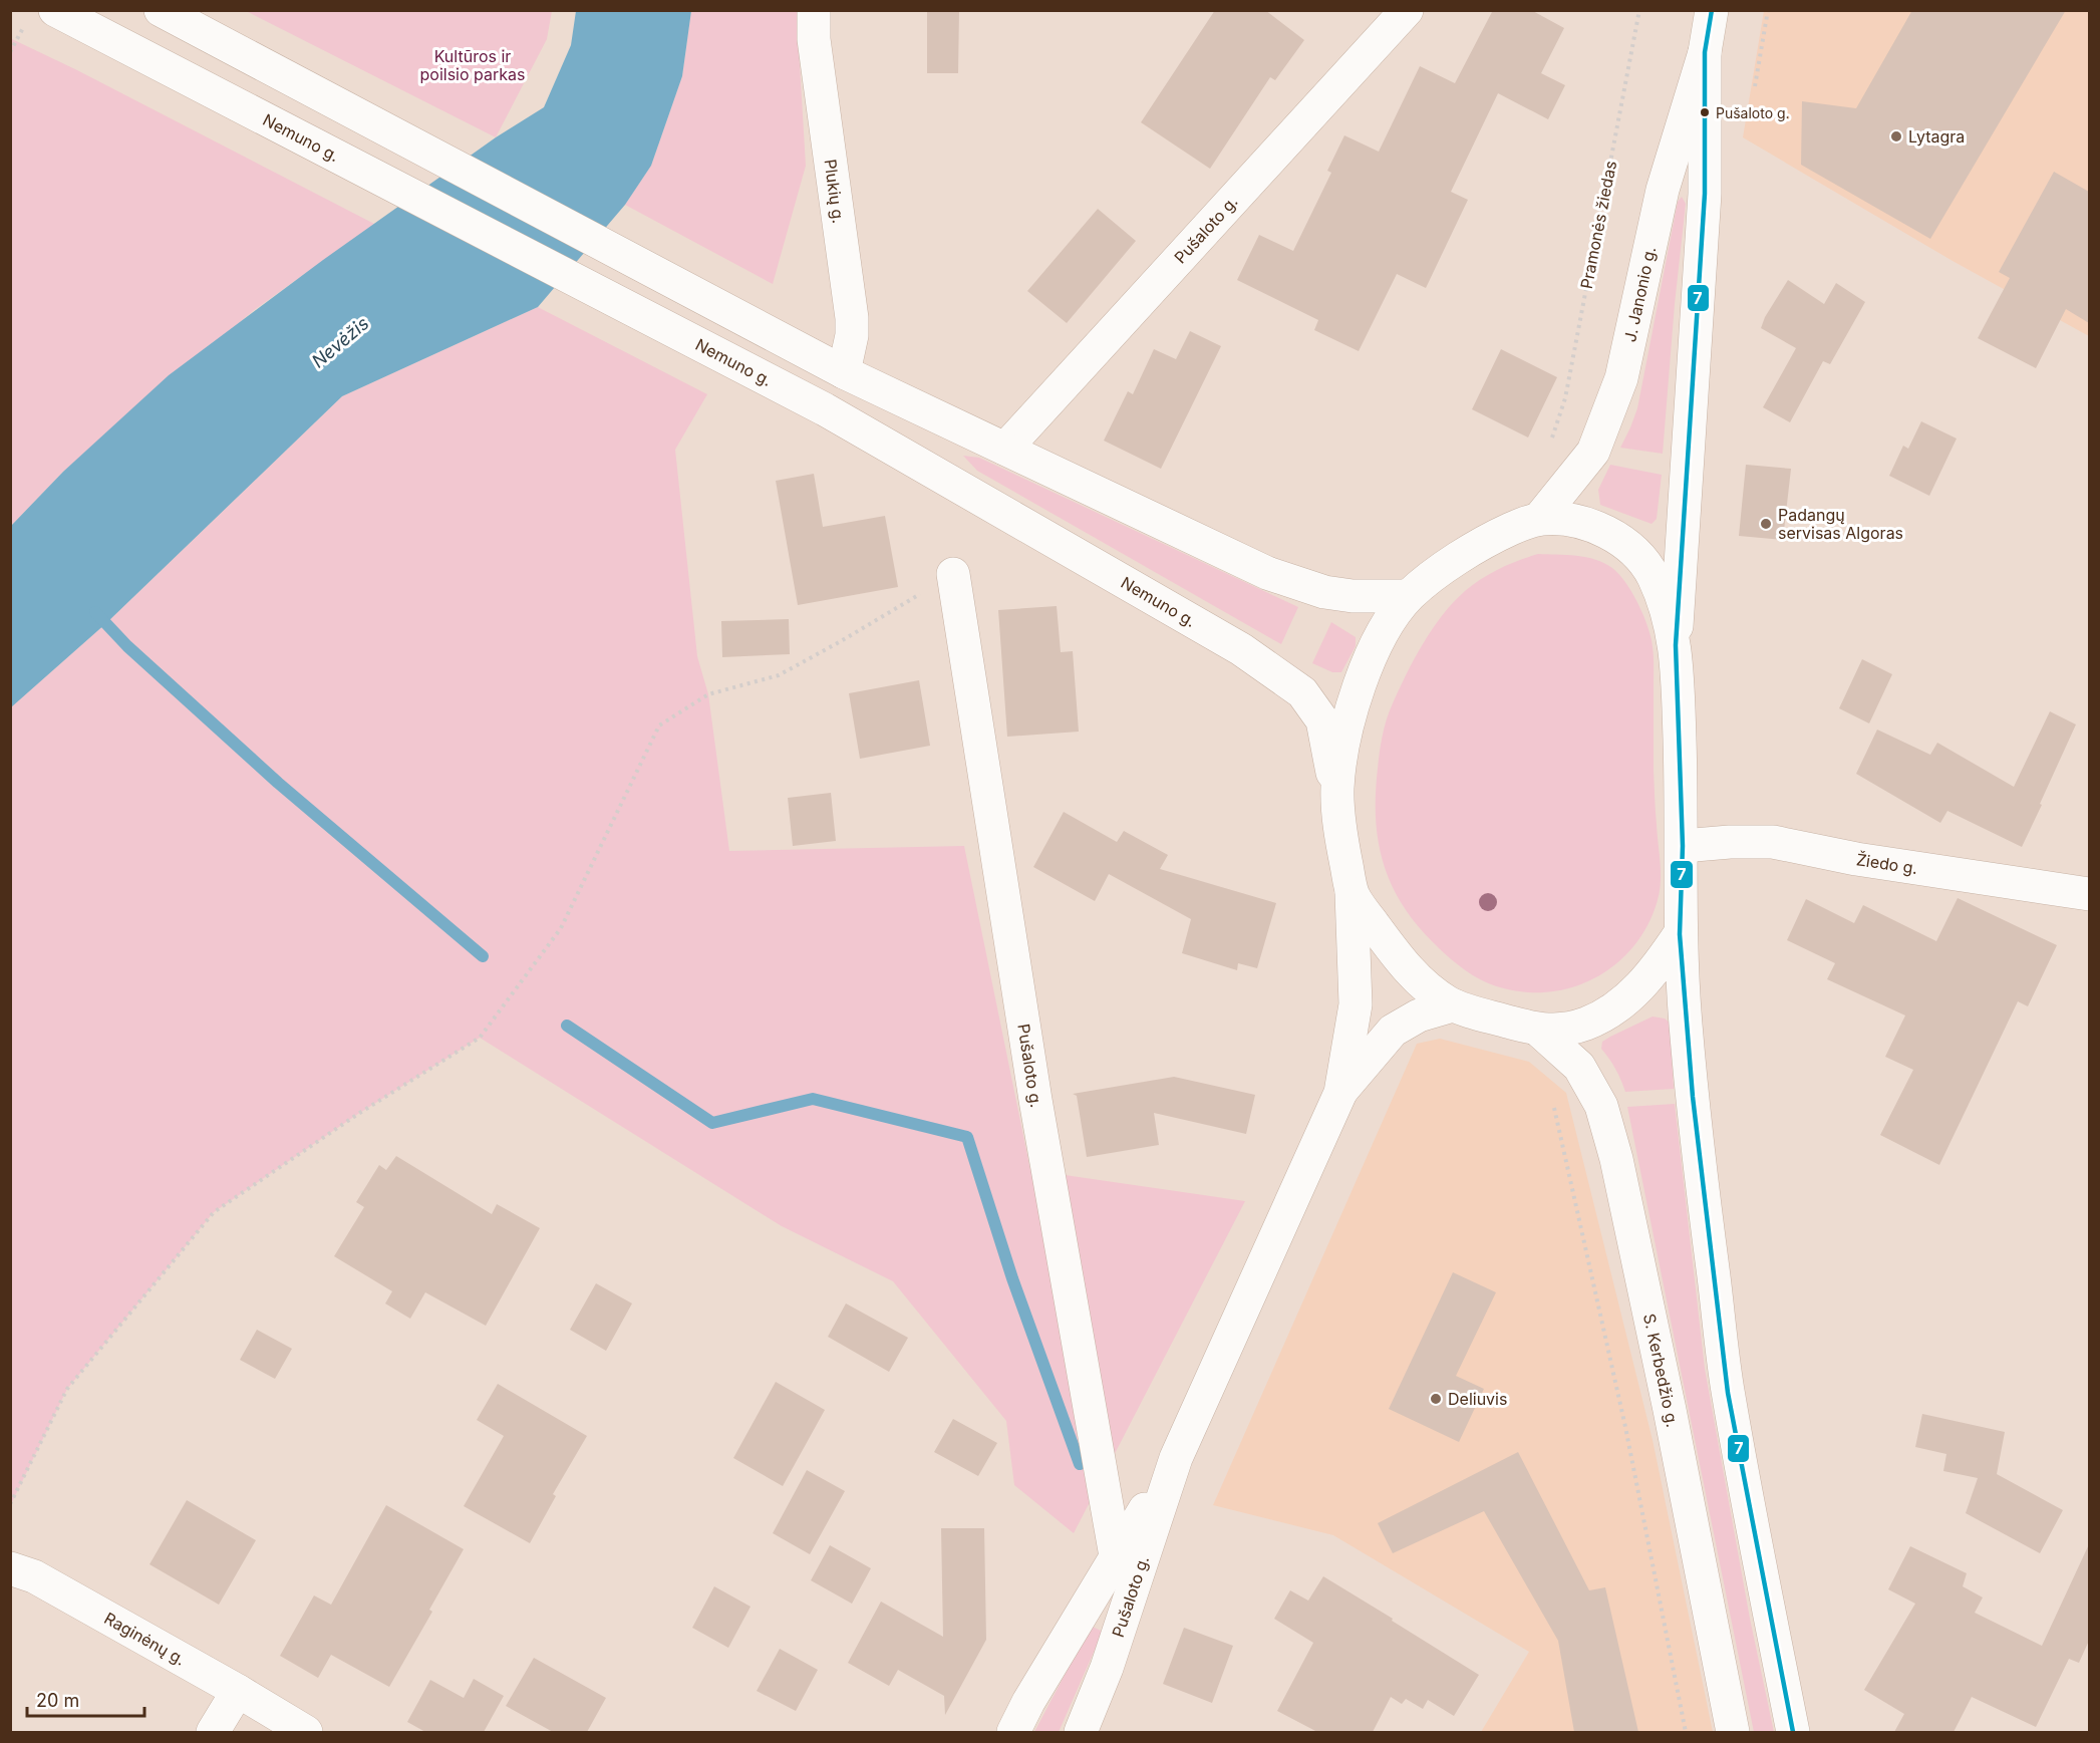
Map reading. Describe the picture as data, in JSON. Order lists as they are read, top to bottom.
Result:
{
  "streets": {
    "main road": [
      "Nemuno g.",
      "Plukių g.",
      "Pušaloto g.",
      "J. Janonio g.",
      "Žiedo g.",
      "S. Kerbedžio g.",
      "Raginėnų g."
    ],
    "path": ["Pramonės žiedas"]
  },
  "crossings": [
    ["Nemuno g.", "Pušaloto g."]
  ],
  "water": ["Nevėžis"],
  "parks": ["Kultūros ir poilsio parkas"],
  "places": [
    "Pušaloto g.",
    "Lytagra",
    "Padangų servisas Algoras",
    "Deliuvis"
  ],
  "lines": ["transit line 7"],
  "scale_bar": "20 m"
}
